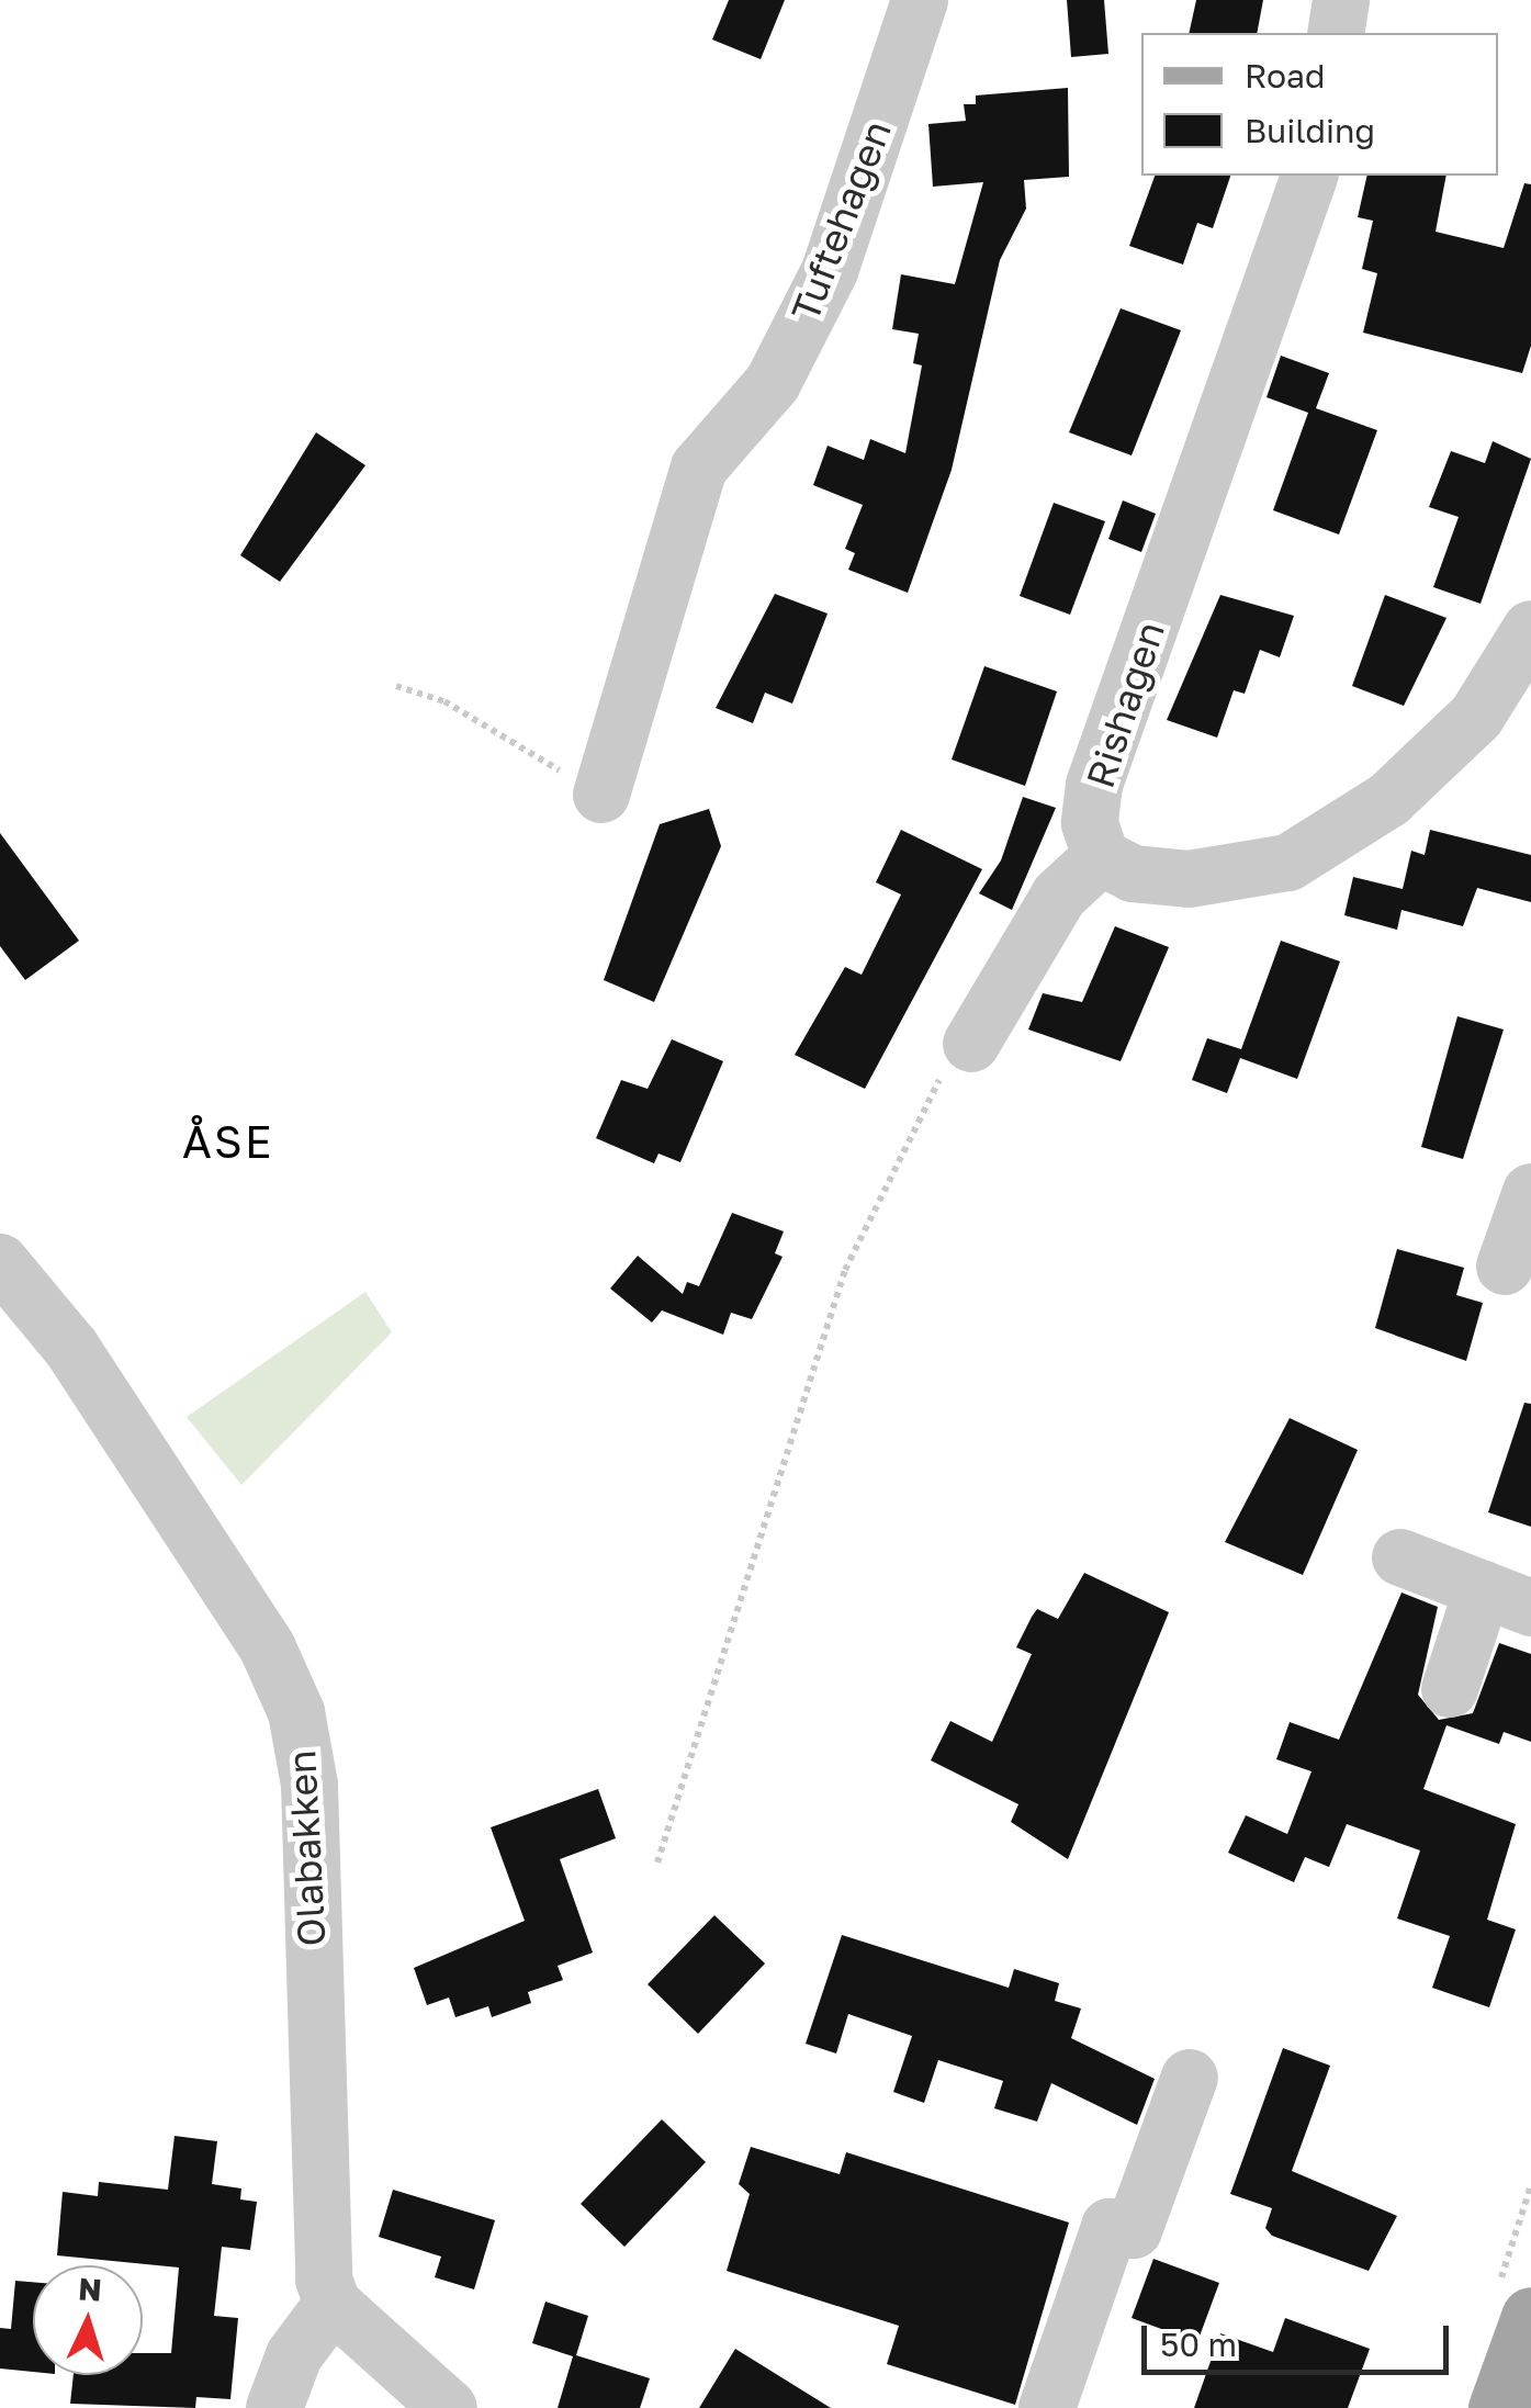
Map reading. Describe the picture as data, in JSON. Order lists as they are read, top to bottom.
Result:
{
  "streets": {
    "street": ["Tuftehagen", "Rishagen", "Olabakken"]
  },
  "districts": ["ÅSE"],
  "legend": ["Road", "Building"],
  "scale_bar": "50 m",
  "north": "top"
}
